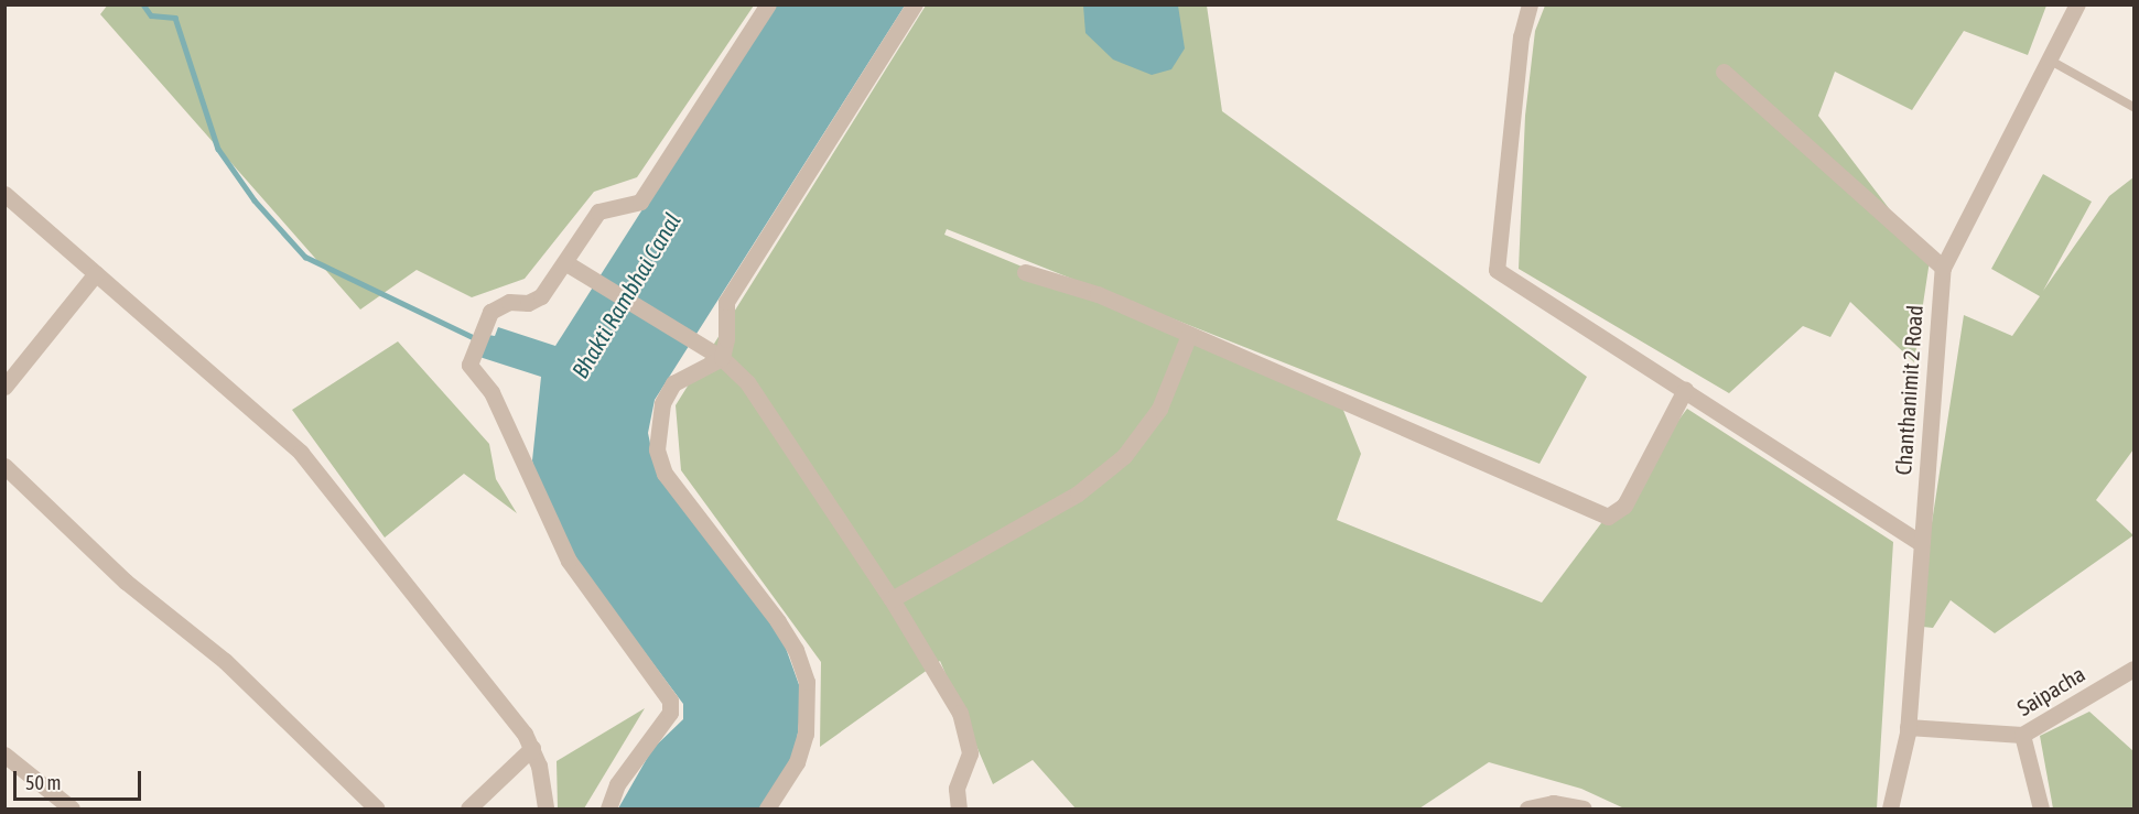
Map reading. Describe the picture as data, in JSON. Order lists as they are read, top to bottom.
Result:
{
  "streets": {
    "street": ["Chanthanimit 2 Road", "Saipacha"]
  },
  "crossings": [
    ["Chanthanimit 2 Road", "Saipacha"]
  ],
  "water": ["Bhakti Rambhai Canal"],
  "scale_bar": "50 m"
}
